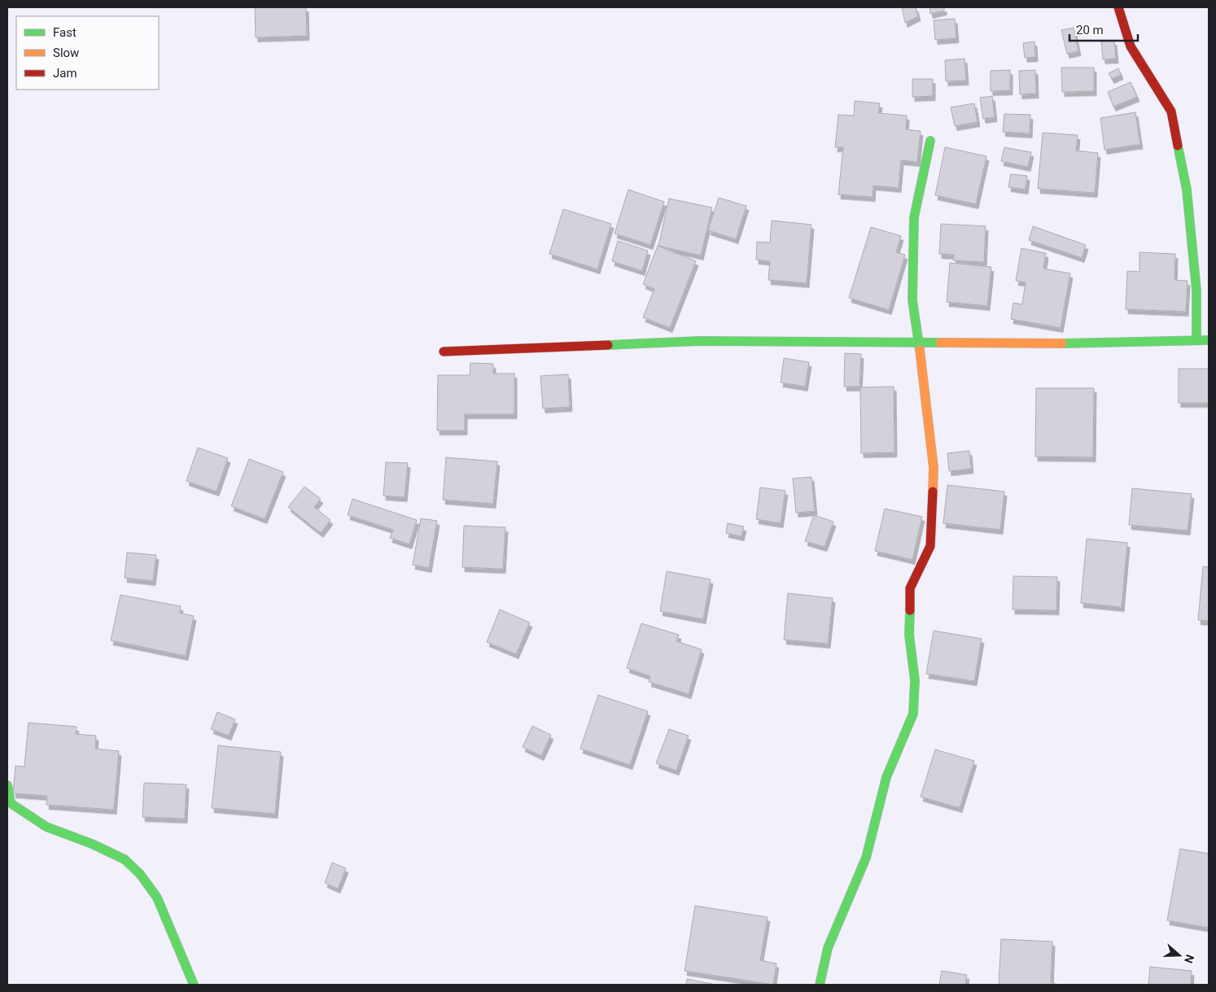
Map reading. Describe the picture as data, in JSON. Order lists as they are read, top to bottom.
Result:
{
  "legend": ["Fast", "Slow", "Jam"],
  "scale_bar": "20 m",
  "north": "right"
}
